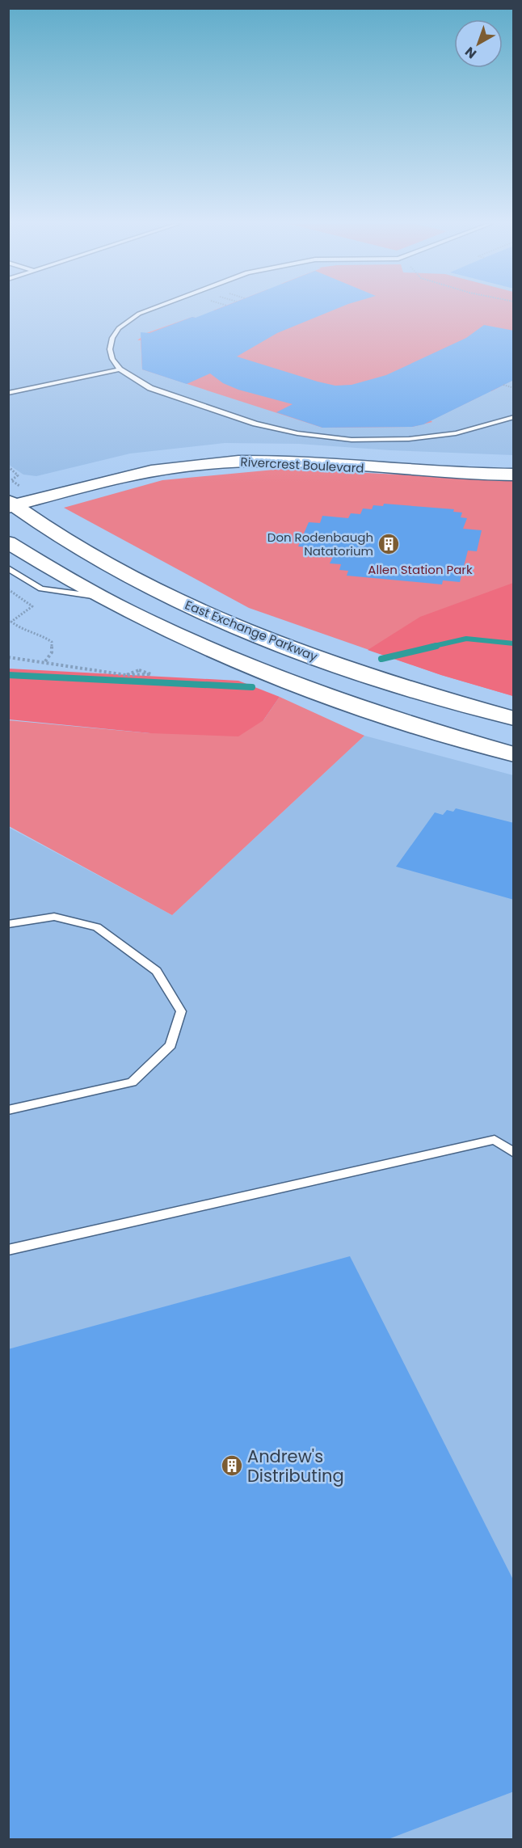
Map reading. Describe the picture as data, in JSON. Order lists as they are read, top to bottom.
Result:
{
  "streets": {
    "main road": ["Rivercrest Boulevard", "East Exchange Parkway"]
  },
  "crossings": [
    ["Rivercrest Boulevard", "East Exchange Parkway"]
  ],
  "parks": ["Allen Station Park"],
  "places": {
    "building": ["Don Rodenbaugh Natatorium", "Andrew's Distributing"]
  },
  "north": "bottom left"
}
